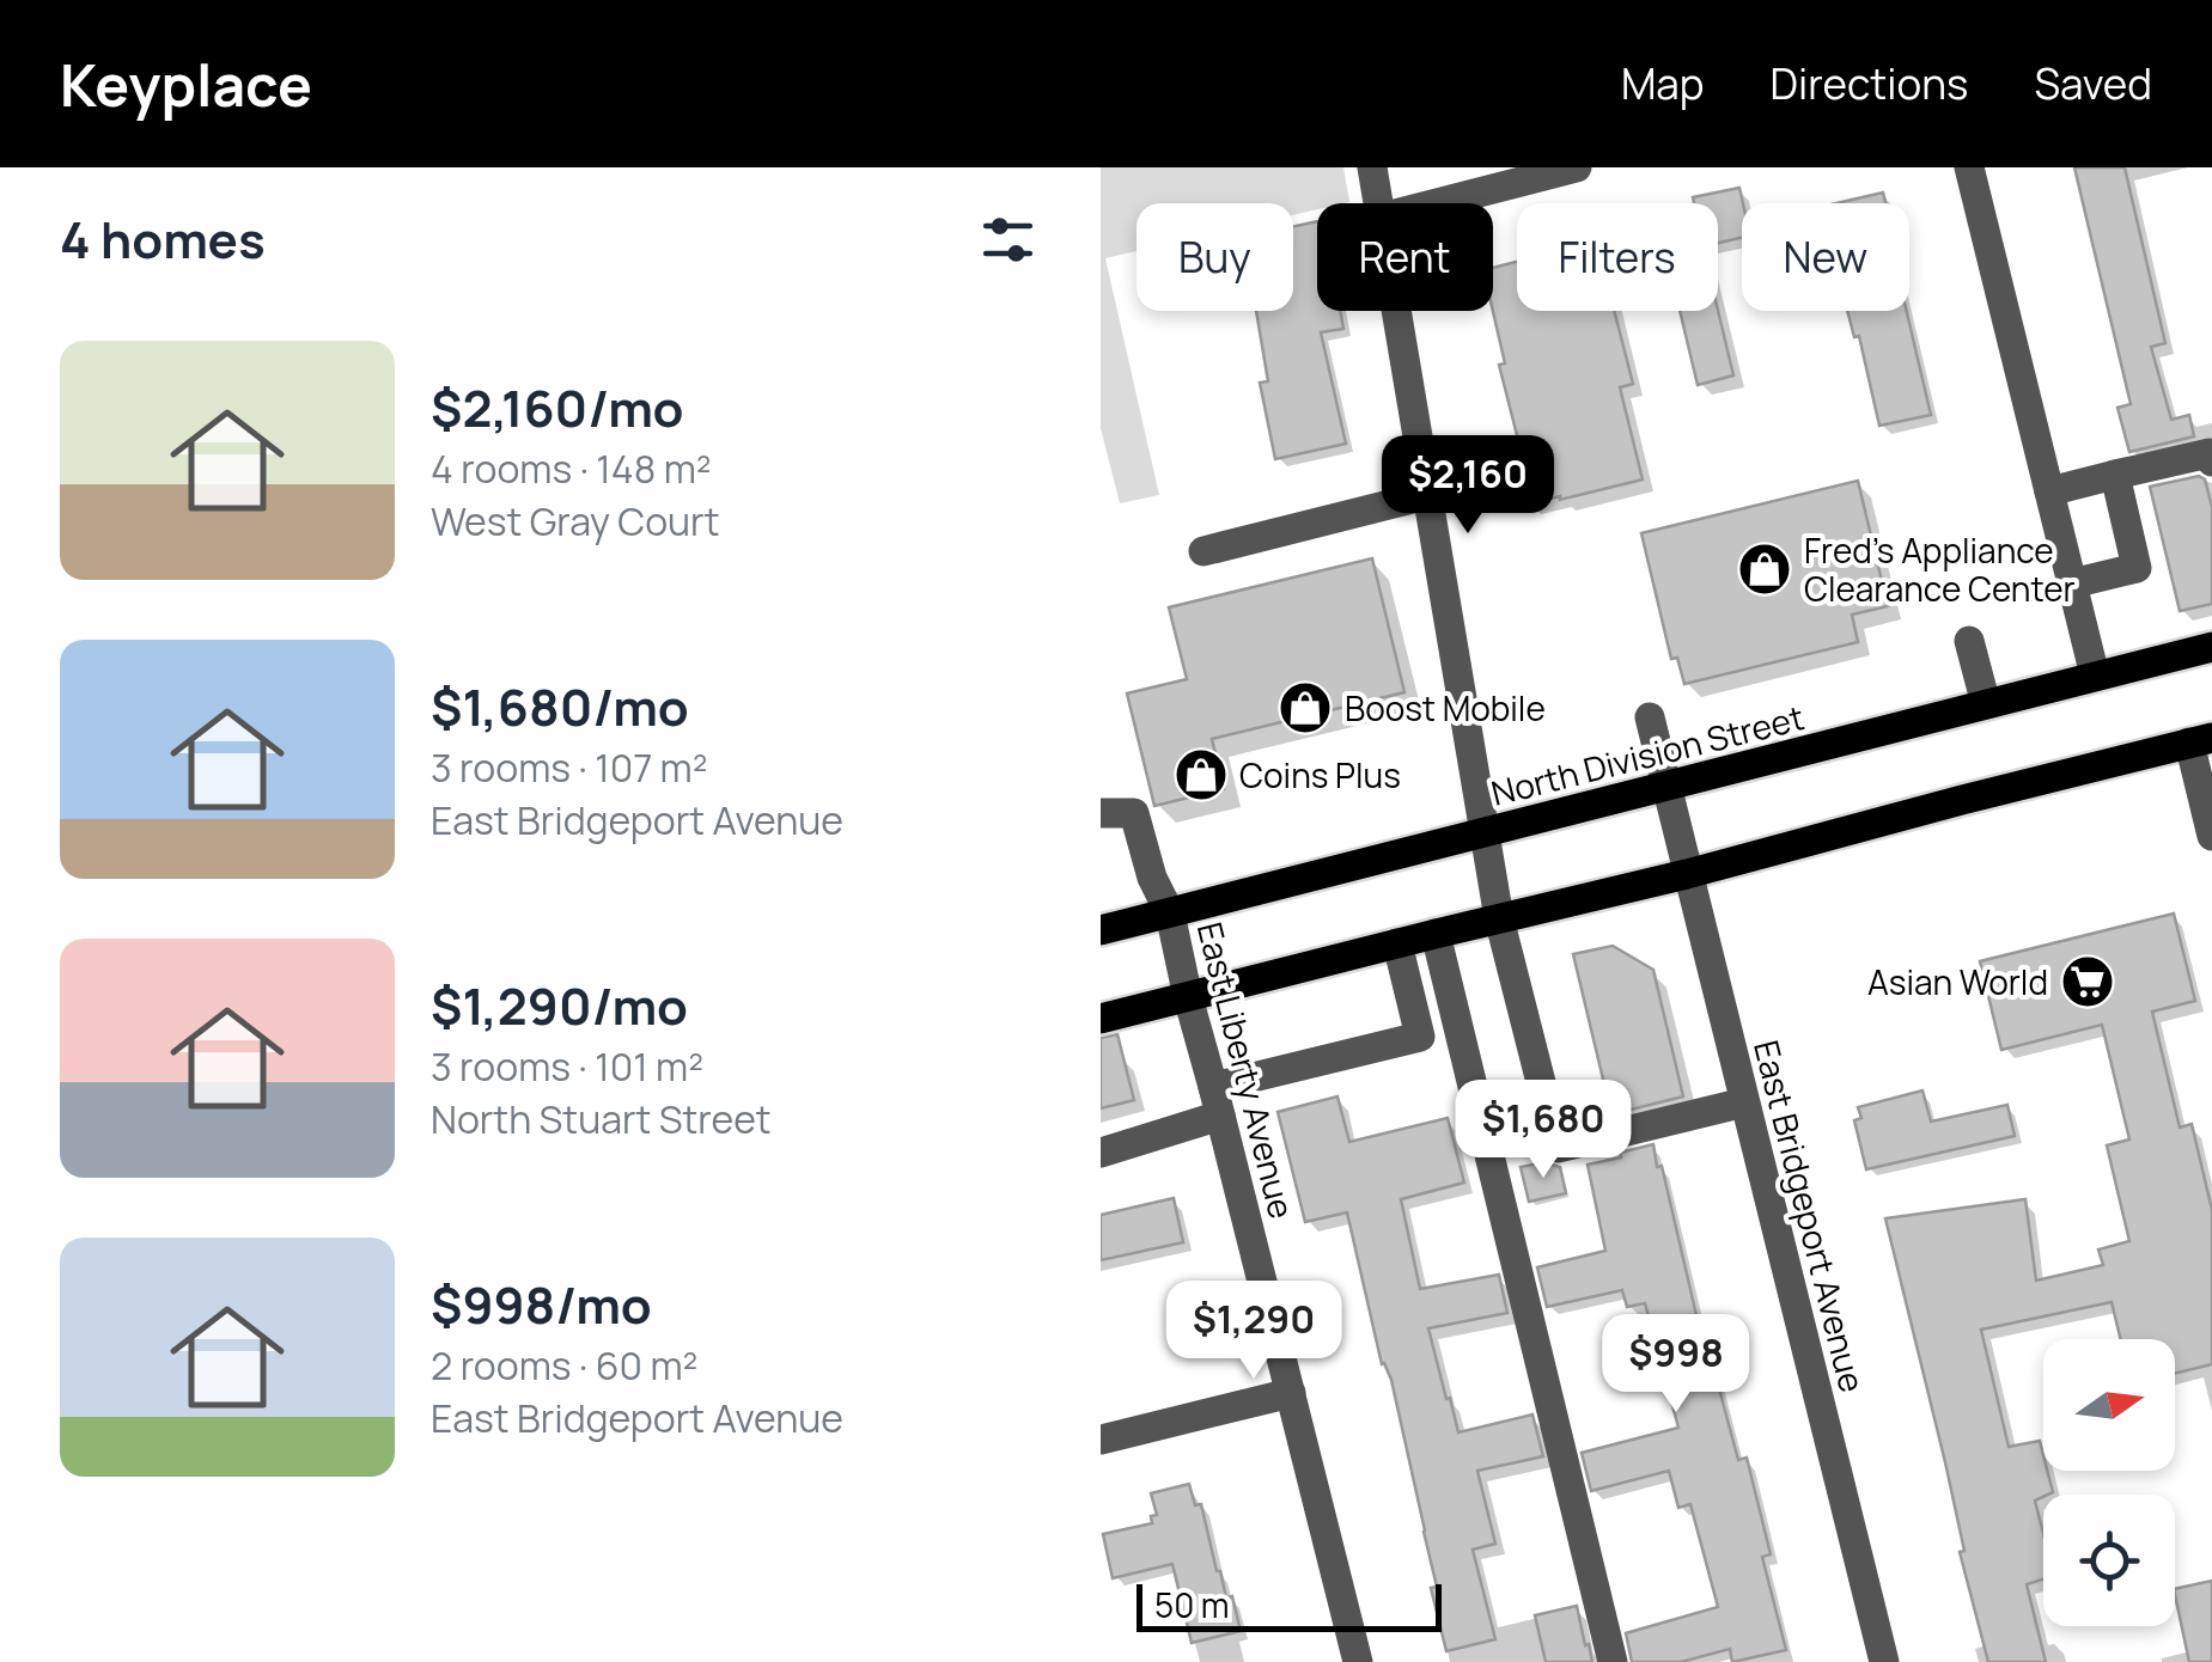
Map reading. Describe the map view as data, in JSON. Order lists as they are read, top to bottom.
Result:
{
  "streets": {
    "main road": ["North Division Street"],
    "street": ["East Liberty Avenue", "East Bridgeport Avenue"]
  },
  "crossings": [
    ["North Division Street", "East Liberty Avenue"],
    ["North Division Street", "East Bridgeport Avenue"]
  ],
  "places": {
    "shop": ["Fred's Appliance Clearance Center", "Boost Mobile", "Coins Plus"],
    "supermarket": ["Asian World"]
  },
  "scale_bar": "50 m",
  "north": "right",
  "page": {
    "header": "Keyplace",
    "nav": ["Map", "Directions", "Saved"],
    "heading": "4 homes",
    "chip": [
      "Buy",
      "Rent",
      "Filters",
      "New"
    ],
    "list": [
      {
        "name": "$2,160/mo",
        "note": "4 rooms · 148 m² · West Gray Court"
      },
      {
        "name": "$1,680/mo",
        "note": "3 rooms · 107 m² · East Bridgeport Avenue"
      },
      {
        "name": "$1,290/mo",
        "note": "3 rooms · 101 m² · North Stuart Street"
      },
      {
        "name": "$998/mo",
        "note": "2 rooms · 60 m² · East Bridgeport Avenue"
      }
    ],
    "price": [
      "$2,160",
      "$1,680",
      "$1,290",
      "$998"
    ],
    "scale": "50 m"
  }
}
